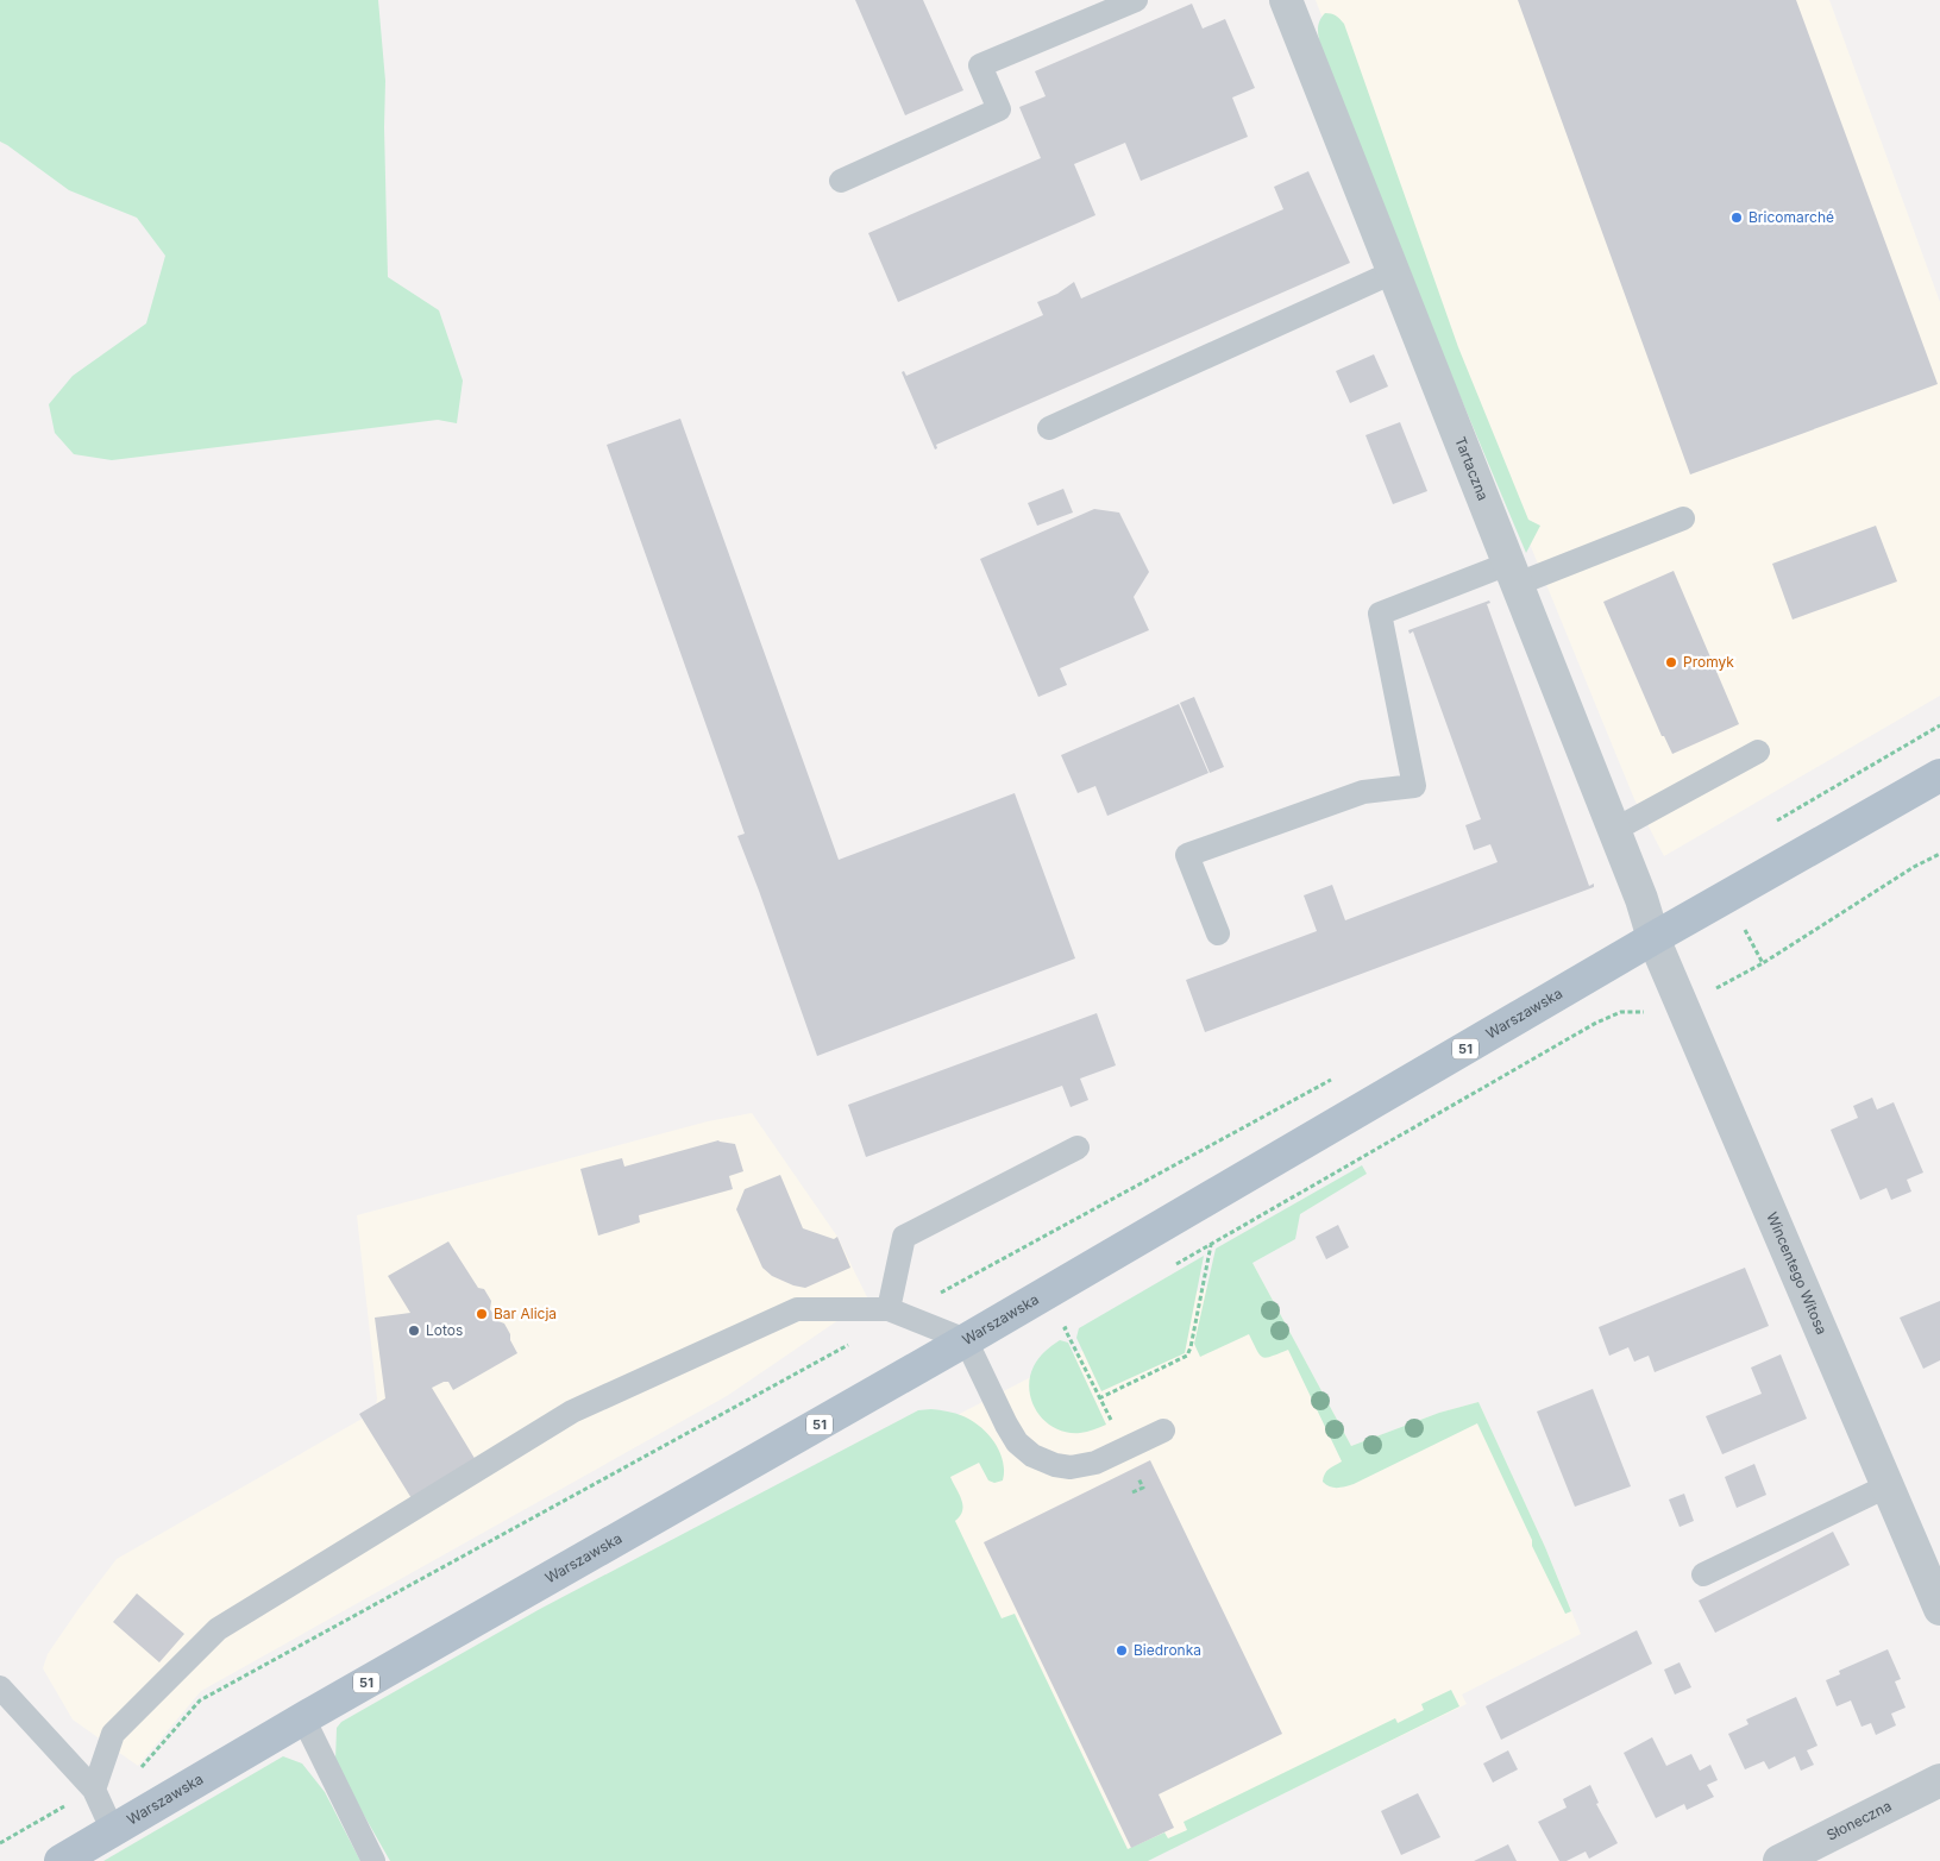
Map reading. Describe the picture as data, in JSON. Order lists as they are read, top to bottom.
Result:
{
  "streets": {
    "main road": ["Warszawska", "51"],
    "street": ["Tartaczna", "Wincentego Witosa", "Słoneczna"]
  },
  "crossings": [
    ["Tartaczna", "Warszawska"],
    ["Tartaczna", "Wincentego Witosa"],
    ["Warszawska", "Wincentego Witosa"]
  ],
  "places": [
    "Bricomarché",
    "Promyk",
    "Bar Alicja",
    "Lotos",
    "Biedronka"
  ]
}
